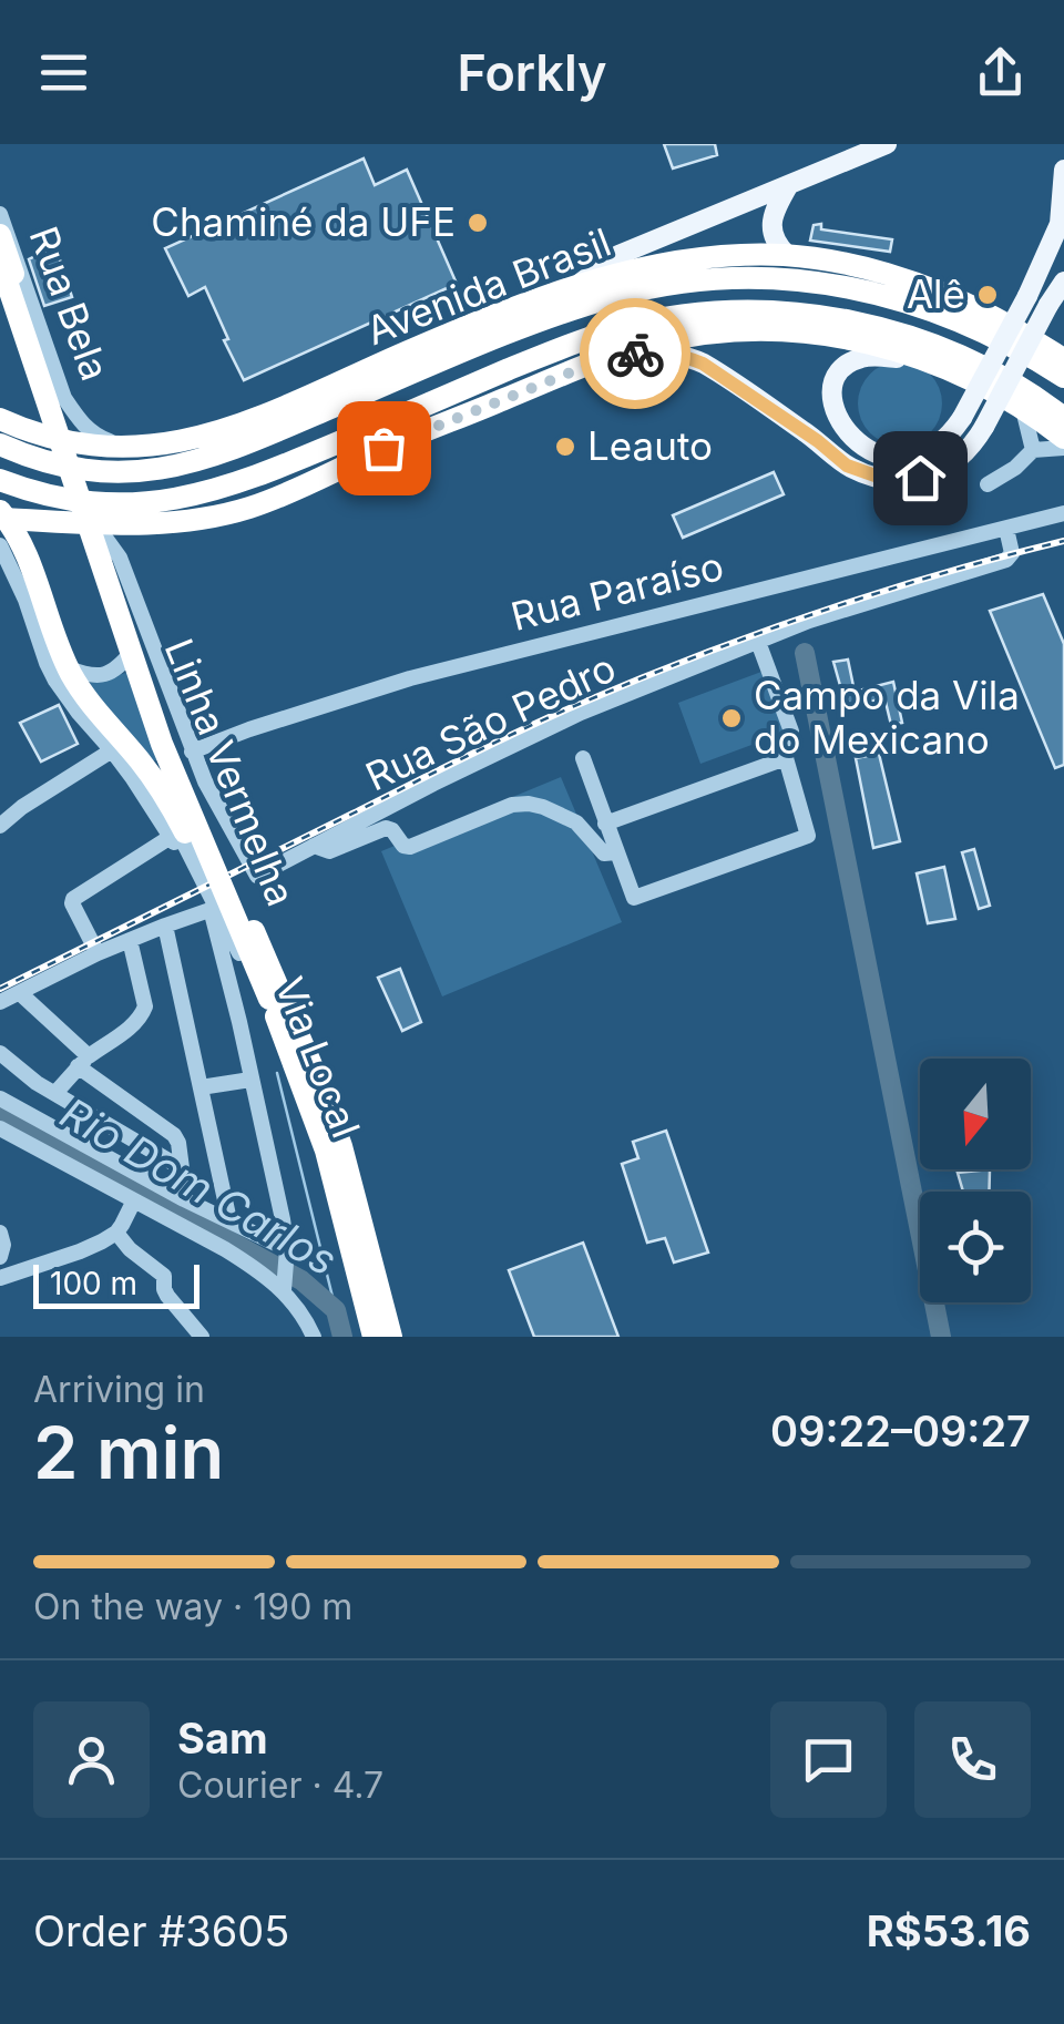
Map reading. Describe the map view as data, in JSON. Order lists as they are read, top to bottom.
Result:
{
  "streets": {
    "highway": ["Avenida Brasil", "Linha Vermelha"],
    "street": [
      "Rua Bela",
      "Rua Paraíso",
      "Rua São Pedro",
      "Via Local"
    ]
  },
  "crossings": [
    ["Avenida Brasil", "Rua Bela"],
    ["Rua Paraíso", "Rua São Pedro"],
    ["Linha Vermelha", "Via Local"]
  ],
  "water": ["Rio Dom Carlos"],
  "places": [
    "Chaminé da UFE",
    "Alê",
    "Leauto",
    "Campo da Vila do Mexicano"
  ],
  "scale_bar": "100 m",
  "north": "bottom",
  "page": {
    "header": "Forkly",
    "scale": "100 m",
    "heading": ["2 min", "Arriving in", "09:22–09:27"],
    "panel": [
      "Sam",
      "Courier · 4.7",
      "Order #3605",
      "R$53.16"
    ],
    "bar": "On the way · 190 m"
  }
}
